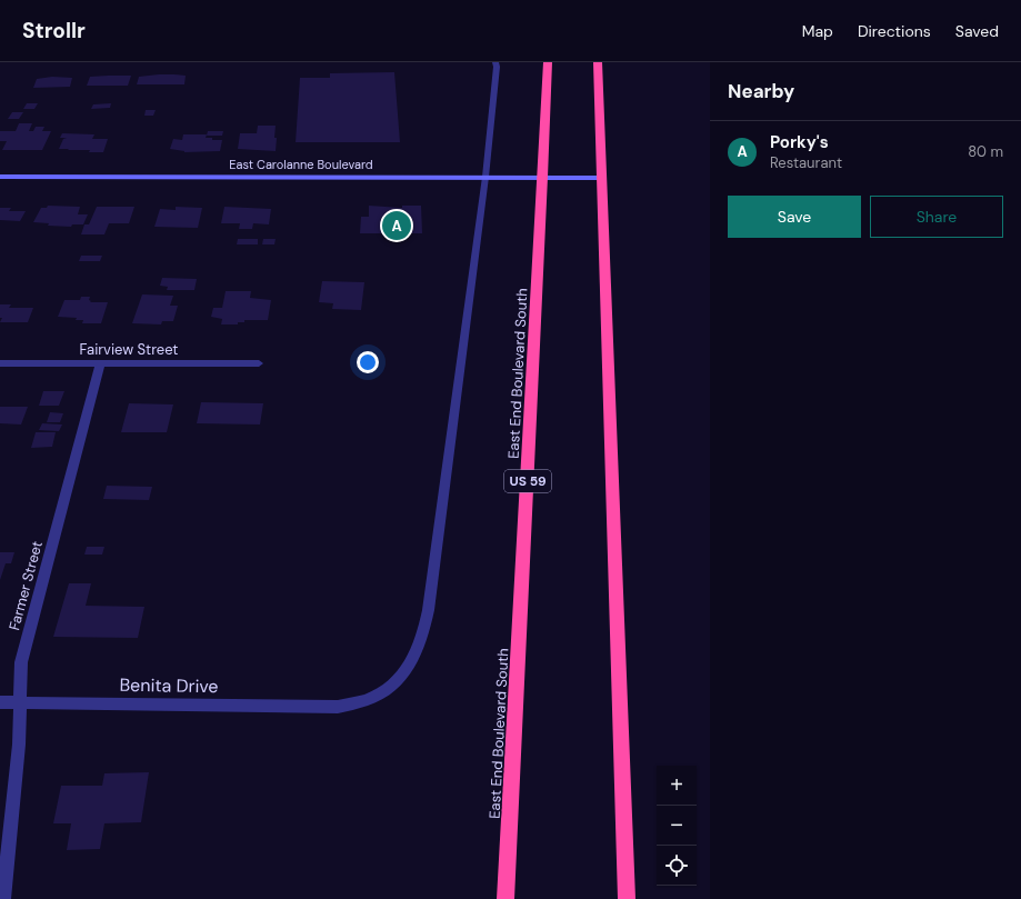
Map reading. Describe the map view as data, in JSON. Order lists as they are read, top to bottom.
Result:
{
  "streets": {
    "highway": ["East End Boulevard South", "US 59"],
    "street": [
      "East Carolanne Boulevard",
      "Fairview Street",
      "Farmer Street",
      "Benita Drive"
    ]
  },
  "crossings": [
    ["East Carolanne Boulevard", "East End Boulevard South"],
    ["East Carolanne Boulevard", "Benita Drive"],
    ["Fairview Street", "Farmer Street"],
    ["Farmer Street", "Benita Drive"]
  ],
  "page": {
    "header": "Strollr",
    "nav": ["Map", "Directions", "Saved"],
    "heading": "Nearby",
    "list": [
      {
        "mark": "A",
        "name": "Porky's",
        "note": "Restaurant",
        "value": "80 m"
      }
    ],
    "buttons": ["Save", "Share"],
    "pins": "A",
    "map_buttons": ["+", "−"]
  }
}
